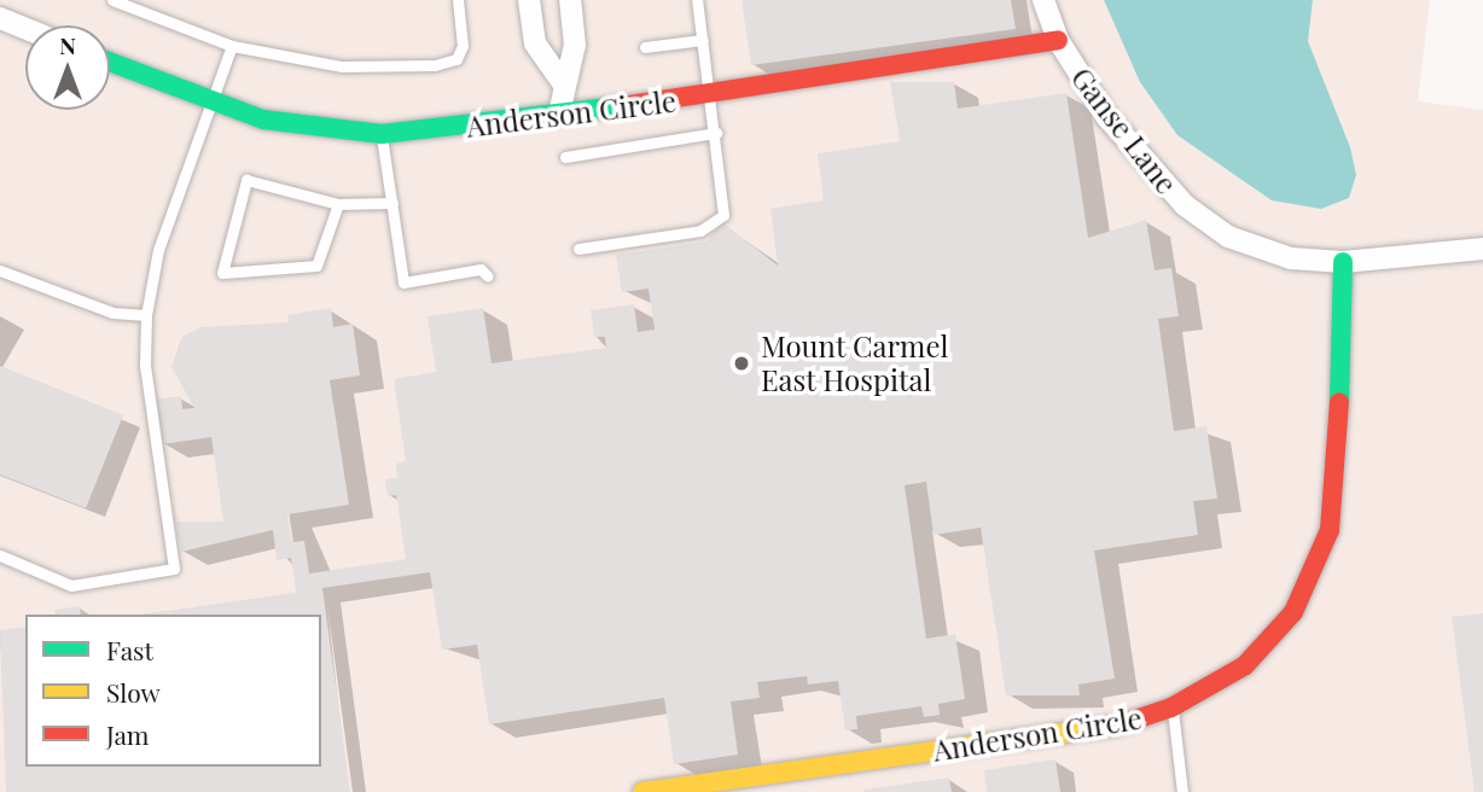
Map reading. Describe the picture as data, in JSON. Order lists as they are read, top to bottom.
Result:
{
  "streets": {
    "street": ["Anderson Circle", "Ganse Lane"]
  },
  "crossings": [
    ["Anderson Circle", "Ganse Lane"]
  ],
  "places": ["Mount Carmel East Hospital"],
  "legend": ["Fast", "Slow", "Jam"],
  "north": "top"
}
